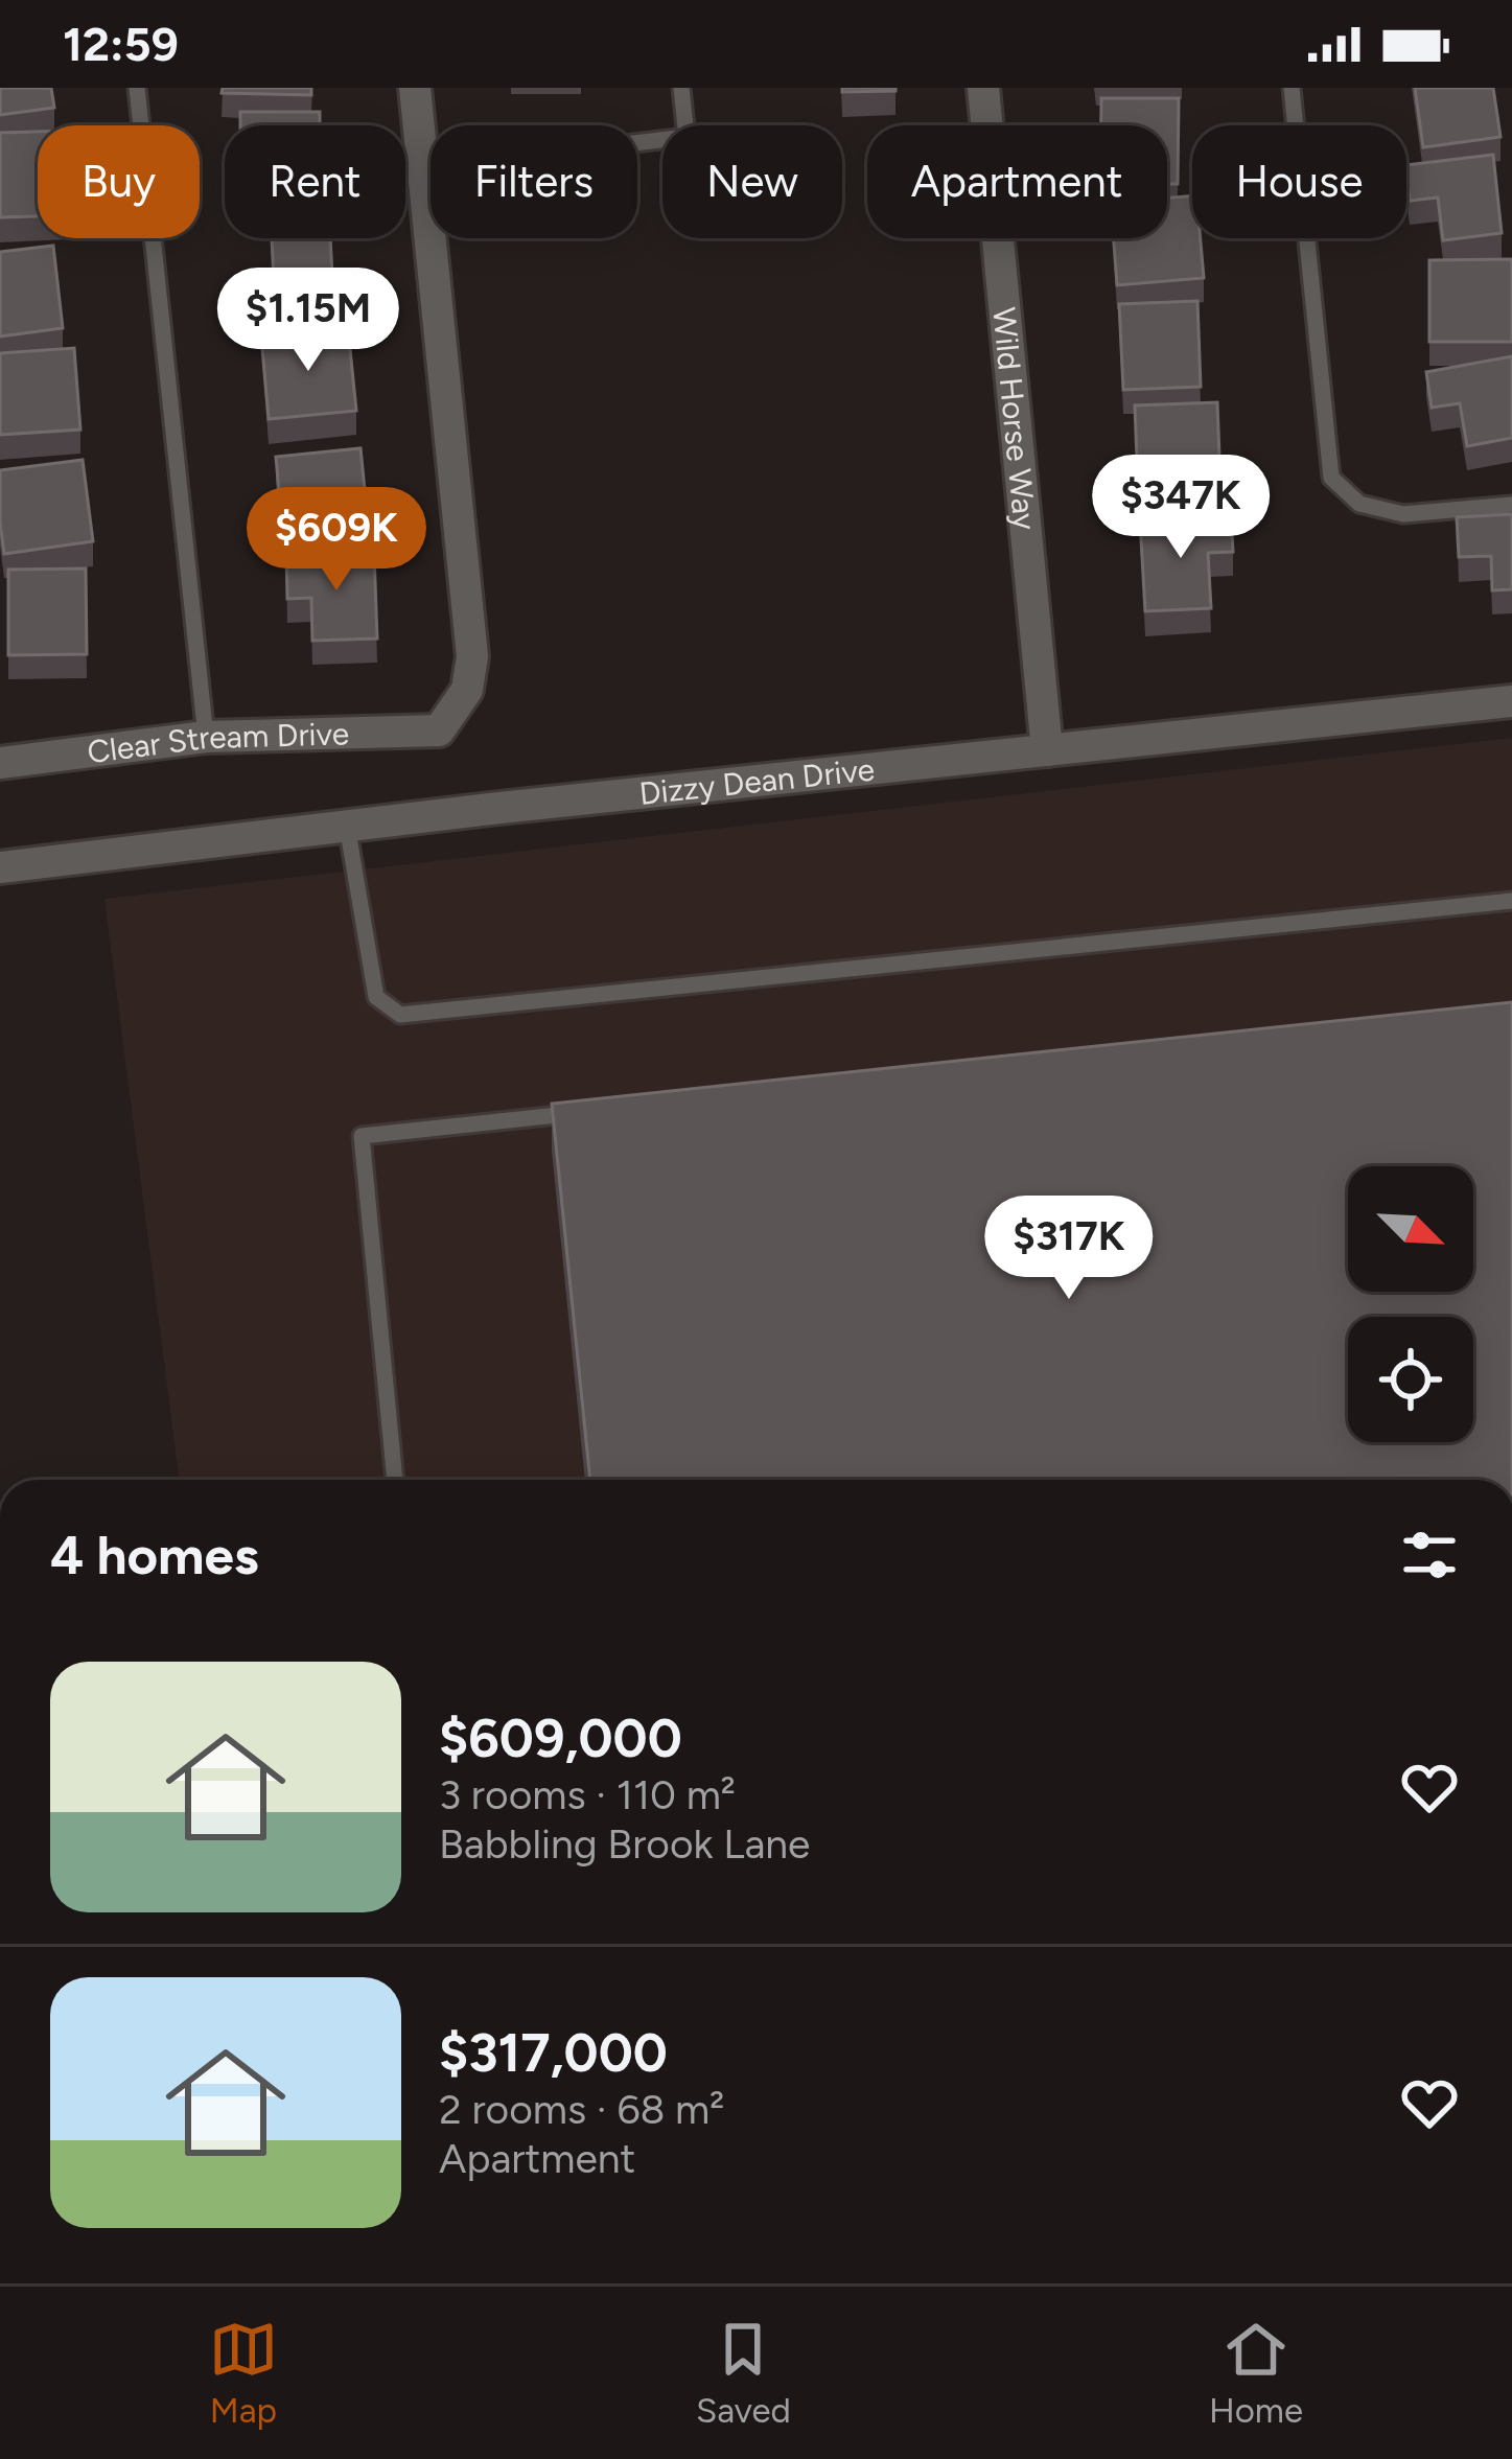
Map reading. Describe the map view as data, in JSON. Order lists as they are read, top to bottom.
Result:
{
  "streets": {
    "street": ["Wild Horse Way", "Clear Stream Drive", "Dizzy Dean Drive"]
  },
  "crossings": [
    ["Wild Horse Way", "Dizzy Dean Drive"]
  ],
  "north": "bottom right",
  "page": {
    "status": "12:59",
    "chip": [
      "Buy",
      "Rent",
      "Filters",
      "New",
      "Apartment",
      "House"
    ],
    "price": [
      "$1.15M",
      "$347K",
      "$609K",
      "$317K"
    ],
    "heading": "4 homes",
    "list": [
      {
        "name": "$609,000",
        "note": "3 rooms · 110 m² · Babbling Brook Lane"
      },
      {
        "name": "$317,000",
        "note": "2 rooms · 68 m² · Apartment"
      }
    ],
    "tabs": ["Map", "Saved", "Home"]
  }
}
